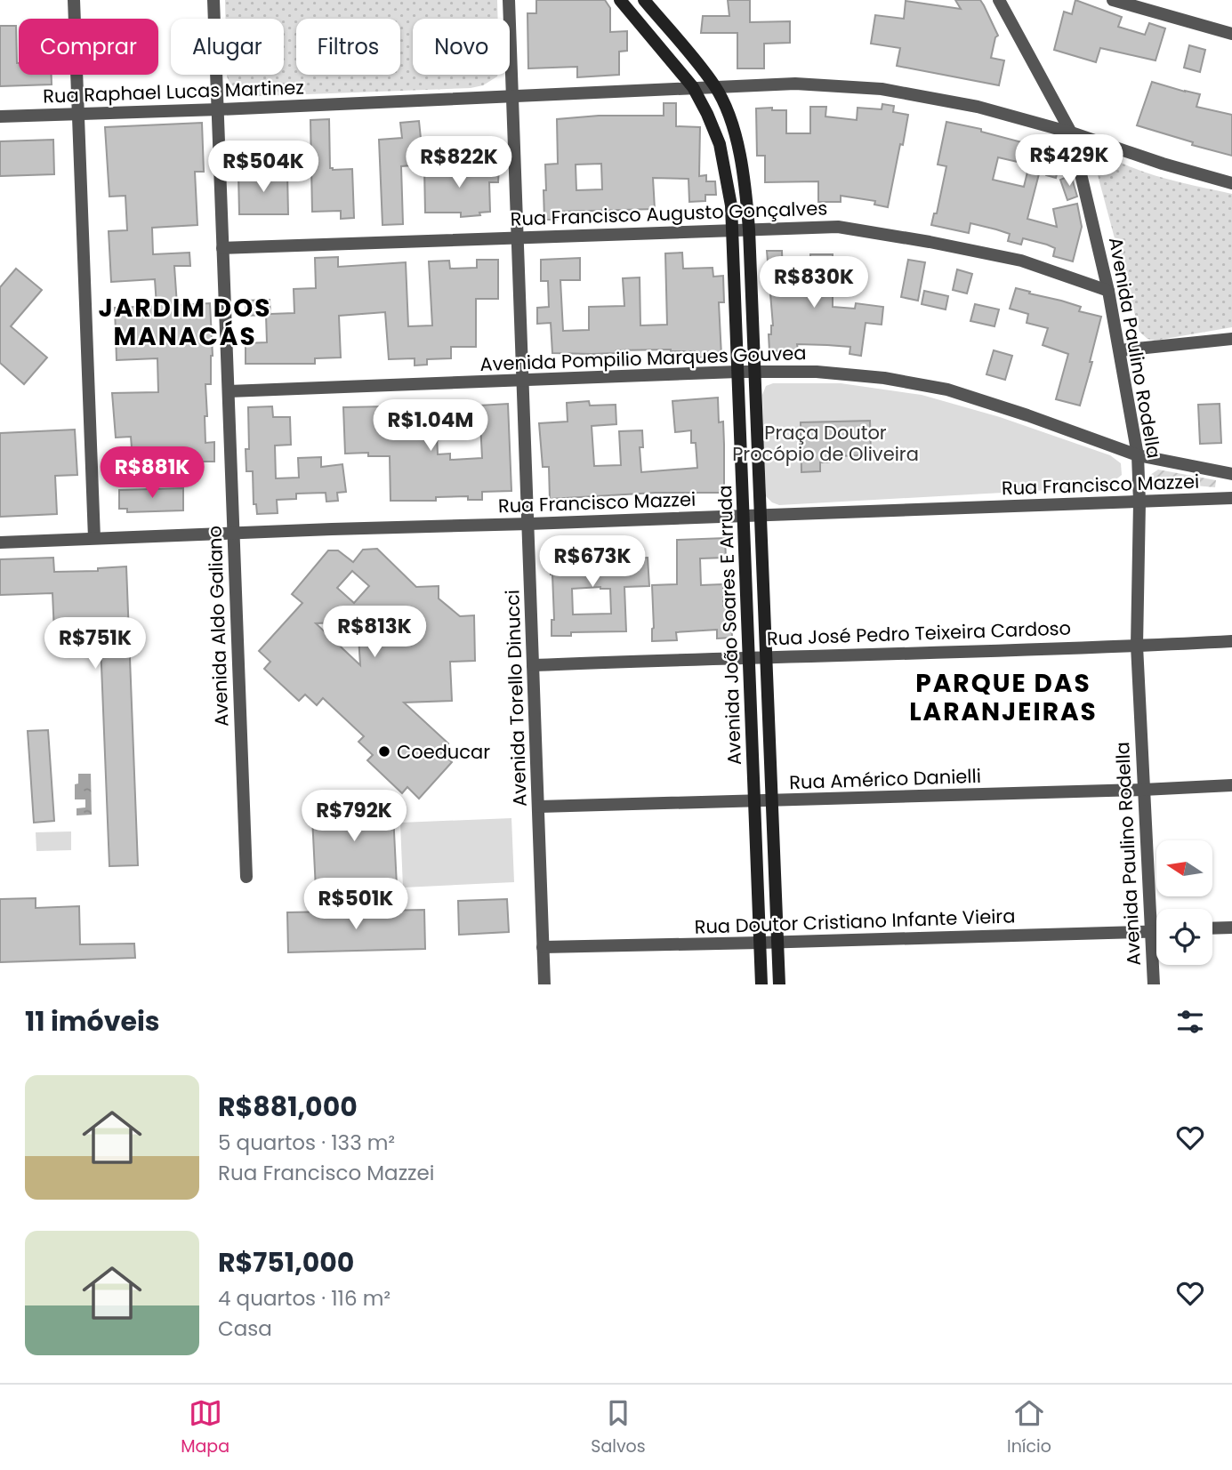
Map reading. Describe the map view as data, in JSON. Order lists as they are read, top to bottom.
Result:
{
  "streets": {
    "street": [
      "Rua Raphael Lucas Martinez",
      "Rua Francisco Augusto Gonçalves",
      "Avenida Paulino Rodella",
      "Avenida Pompilio Marques Gouvea",
      "Rua Francisco Mazzei",
      "Avenida João Soares E Arruda",
      "Avenida Aldo Galiano",
      "Rua José Pedro Teixeira Cardoso",
      "Avenida Torello Dinucci",
      "Rua Américo Danielli",
      "Rua Doutor Cristiano Infante Vieira"
    ]
  },
  "crossings": [
    ["Rua Raphael Lucas Martinez", "Avenida Paulino Rodella"],
    ["Rua Raphael Lucas Martinez", "Avenida João Soares E Arruda"],
    ["Rua Raphael Lucas Martinez", "Avenida Aldo Galiano"],
    ["Rua Raphael Lucas Martinez", "Avenida Torello Dinucci"],
    ["Rua Francisco Augusto Gonçalves", "Avenida Paulino Rodella"],
    ["Rua Francisco Augusto Gonçalves", "Avenida João Soares E Arruda"],
    ["Rua Francisco Augusto Gonçalves", "Avenida Aldo Galiano"],
    ["Rua Francisco Augusto Gonçalves", "Avenida Torello Dinucci"],
    ["Avenida Paulino Rodella", "Avenida Pompilio Marques Gouvea"],
    ["Avenida Paulino Rodella", "Rua Francisco Mazzei"],
    ["Avenida Paulino Rodella", "Rua José Pedro Teixeira Cardoso"],
    ["Avenida Paulino Rodella", "Rua Américo Danielli"],
    ["Avenida Paulino Rodella", "Rua Doutor Cristiano Infante Vieira"],
    ["Avenida Pompilio Marques Gouvea", "Avenida João Soares E Arruda"],
    ["Avenida Pompilio Marques Gouvea", "Avenida Aldo Galiano"],
    ["Avenida Pompilio Marques Gouvea", "Avenida Torello Dinucci"],
    ["Rua Francisco Mazzei", "Avenida João Soares E Arruda"],
    ["Rua Francisco Mazzei", "Avenida Aldo Galiano"],
    ["Rua Francisco Mazzei", "Avenida Torello Dinucci"],
    ["Avenida João Soares E Arruda", "Rua José Pedro Teixeira Cardoso"],
    ["Avenida João Soares E Arruda", "Rua Américo Danielli"],
    ["Avenida João Soares E Arruda", "Rua Doutor Cristiano Infante Vieira"],
    ["Rua José Pedro Teixeira Cardoso", "Avenida Torello Dinucci"],
    ["Avenida Torello Dinucci", "Rua Américo Danielli"],
    ["Avenida Torello Dinucci", "Rua Doutor Cristiano Infante Vieira"]
  ],
  "districts": ["JARDIM DOS MANACÁS", "PARQUE DAS LARANJEIRAS"],
  "parks": ["Praça Doutor Procópio de Oliveira"],
  "places": ["Coeducar"],
  "north": "left",
  "page": {
    "chip": [
      "Comprar",
      "Alugar",
      "Filtros",
      "Novo"
    ],
    "price": [
      "R$429K",
      "R$822K",
      "R$504K",
      "R$830K",
      "R$1.04M",
      "R$881K",
      "R$673K",
      "R$813K",
      "R$751K",
      "R$792K",
      "R$501K"
    ],
    "heading": "11 imóveis",
    "list": [
      {
        "name": "R$881,000",
        "note": "5 quartos · 133 m² · Rua Francisco Mazzei"
      },
      {
        "name": "R$751,000",
        "note": "4 quartos · 116 m² · Casa"
      }
    ],
    "tabs": ["Mapa", "Salvos", "Início"]
  }
}
